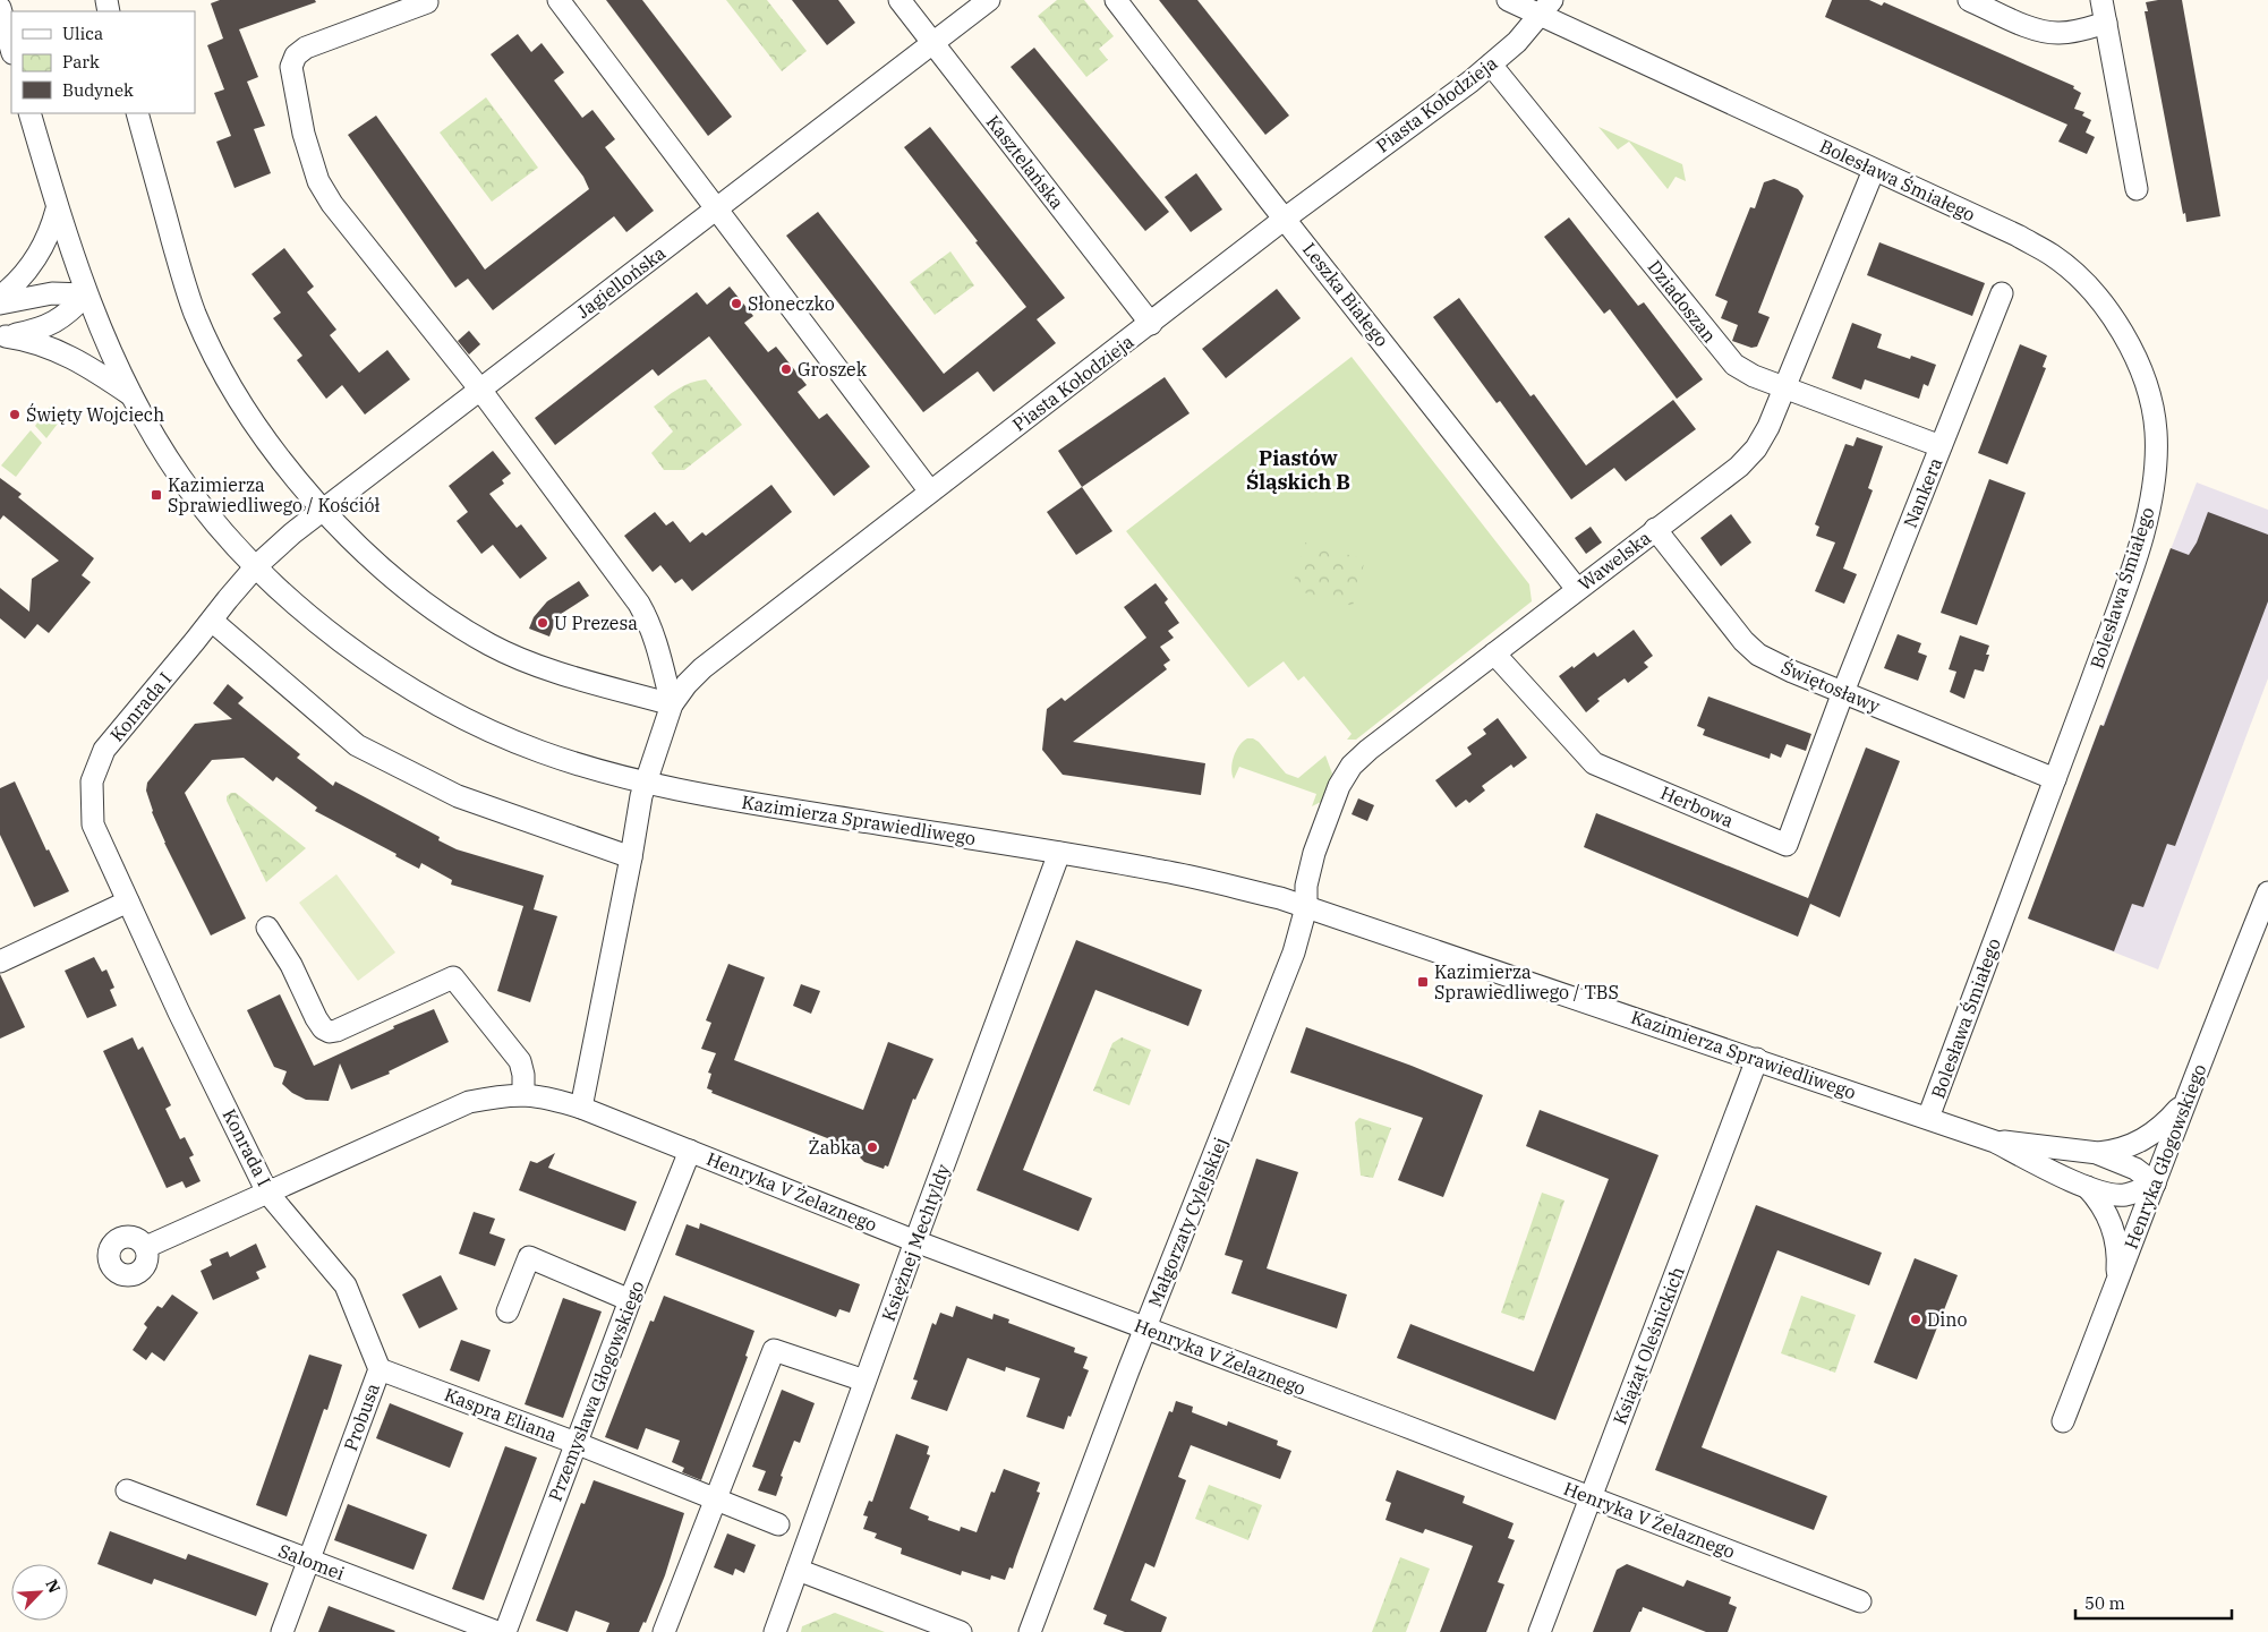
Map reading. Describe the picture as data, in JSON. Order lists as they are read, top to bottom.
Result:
{
  "streets": {
    "street": [
      "Piasta Kołodzieja",
      "Kasztelańska",
      "Bolesława Śmiałego",
      "Jagiellońska",
      "Leszka Białego",
      "Dziadoszan",
      "Nankera",
      "Wawelska",
      "Świętosławy",
      "Konrada I",
      "Herbowa",
      "Kazimierza Sprawiedliwego",
      "Henryka Głogowskiego",
      "Henryka V Żelaznego",
      "Małgorzaty Cylejskiej",
      "Księżnej Mechtyldy",
      "Książąt Oleśnickich",
      "Przemysława Głogowskiego",
      "Kaspra Eliana",
      "Probusa",
      "Salomei"
    ]
  },
  "crossings": [
    ["Piasta Kołodzieja", "Kasztelańska"],
    ["Piasta Kołodzieja", "Bolesława Śmiałego"],
    ["Piasta Kołodzieja", "Leszka Białego"],
    ["Piasta Kołodzieja", "Dziadoszan"],
    ["Piasta Kołodzieja", "Kazimierza Sprawiedliwego"],
    ["Kasztelańska", "Jagiellońska"],
    ["Bolesława Śmiałego", "Wawelska"],
    ["Bolesława Śmiałego", "Świętosławy"],
    ["Bolesława Śmiałego", "Kazimierza Sprawiedliwego"],
    ["Jagiellońska", "Konrada I"],
    ["Jagiellońska", "Kazimierza Sprawiedliwego"],
    ["Leszka Białego", "Wawelska"],
    ["Dziadoszan", "Nankera"],
    ["Dziadoszan", "Wawelska"],
    ["Nankera", "Świętosławy"],
    ["Nankera", "Herbowa"],
    ["Wawelska", "Świętosławy"],
    ["Wawelska", "Herbowa"],
    ["Wawelska", "Kazimierza Sprawiedliwego"],
    ["Wawelska", "Małgorzaty Cylejskiej"],
    ["Świętosławy", "Herbowa"],
    ["Konrada I", "Kazimierza Sprawiedliwego"],
    ["Konrada I", "Henryka V Żelaznego"],
    ["Konrada I", "Probusa"],
    ["Kazimierza Sprawiedliwego", "Henryka Głogowskiego"],
    ["Kazimierza Sprawiedliwego", "Małgorzaty Cylejskiej"],
    ["Kazimierza Sprawiedliwego", "Księżnej Mechtyldy"],
    ["Kazimierza Sprawiedliwego", "Książąt Oleśnickich"],
    ["Henryka V Żelaznego", "Małgorzaty Cylejskiej"],
    ["Henryka V Żelaznego", "Księżnej Mechtyldy"],
    ["Henryka V Żelaznego", "Książąt Oleśnickich"],
    ["Henryka V Żelaznego", "Przemysława Głogowskiego"],
    ["Przemysława Głogowskiego", "Kaspra Eliana"],
    ["Kaspra Eliana", "Probusa"],
    ["Probusa", "Salomei"]
  ],
  "districts": ["Piastów Śląskich B"],
  "places": {
    "other": [
      "Słoneczko",
      "Groszek",
      "Święty Wojciech",
      "U Prezesa",
      "Żabka",
      "Dino"
    ],
    "transit": ["Kazimierza Sprawiedliwego / Kościół", "Kazimierza Sprawiedliwego / TBS"]
  },
  "legend": ["Ulica", "Park", "Budynek"],
  "scale_bar": "50 m",
  "north": "top right"
}
